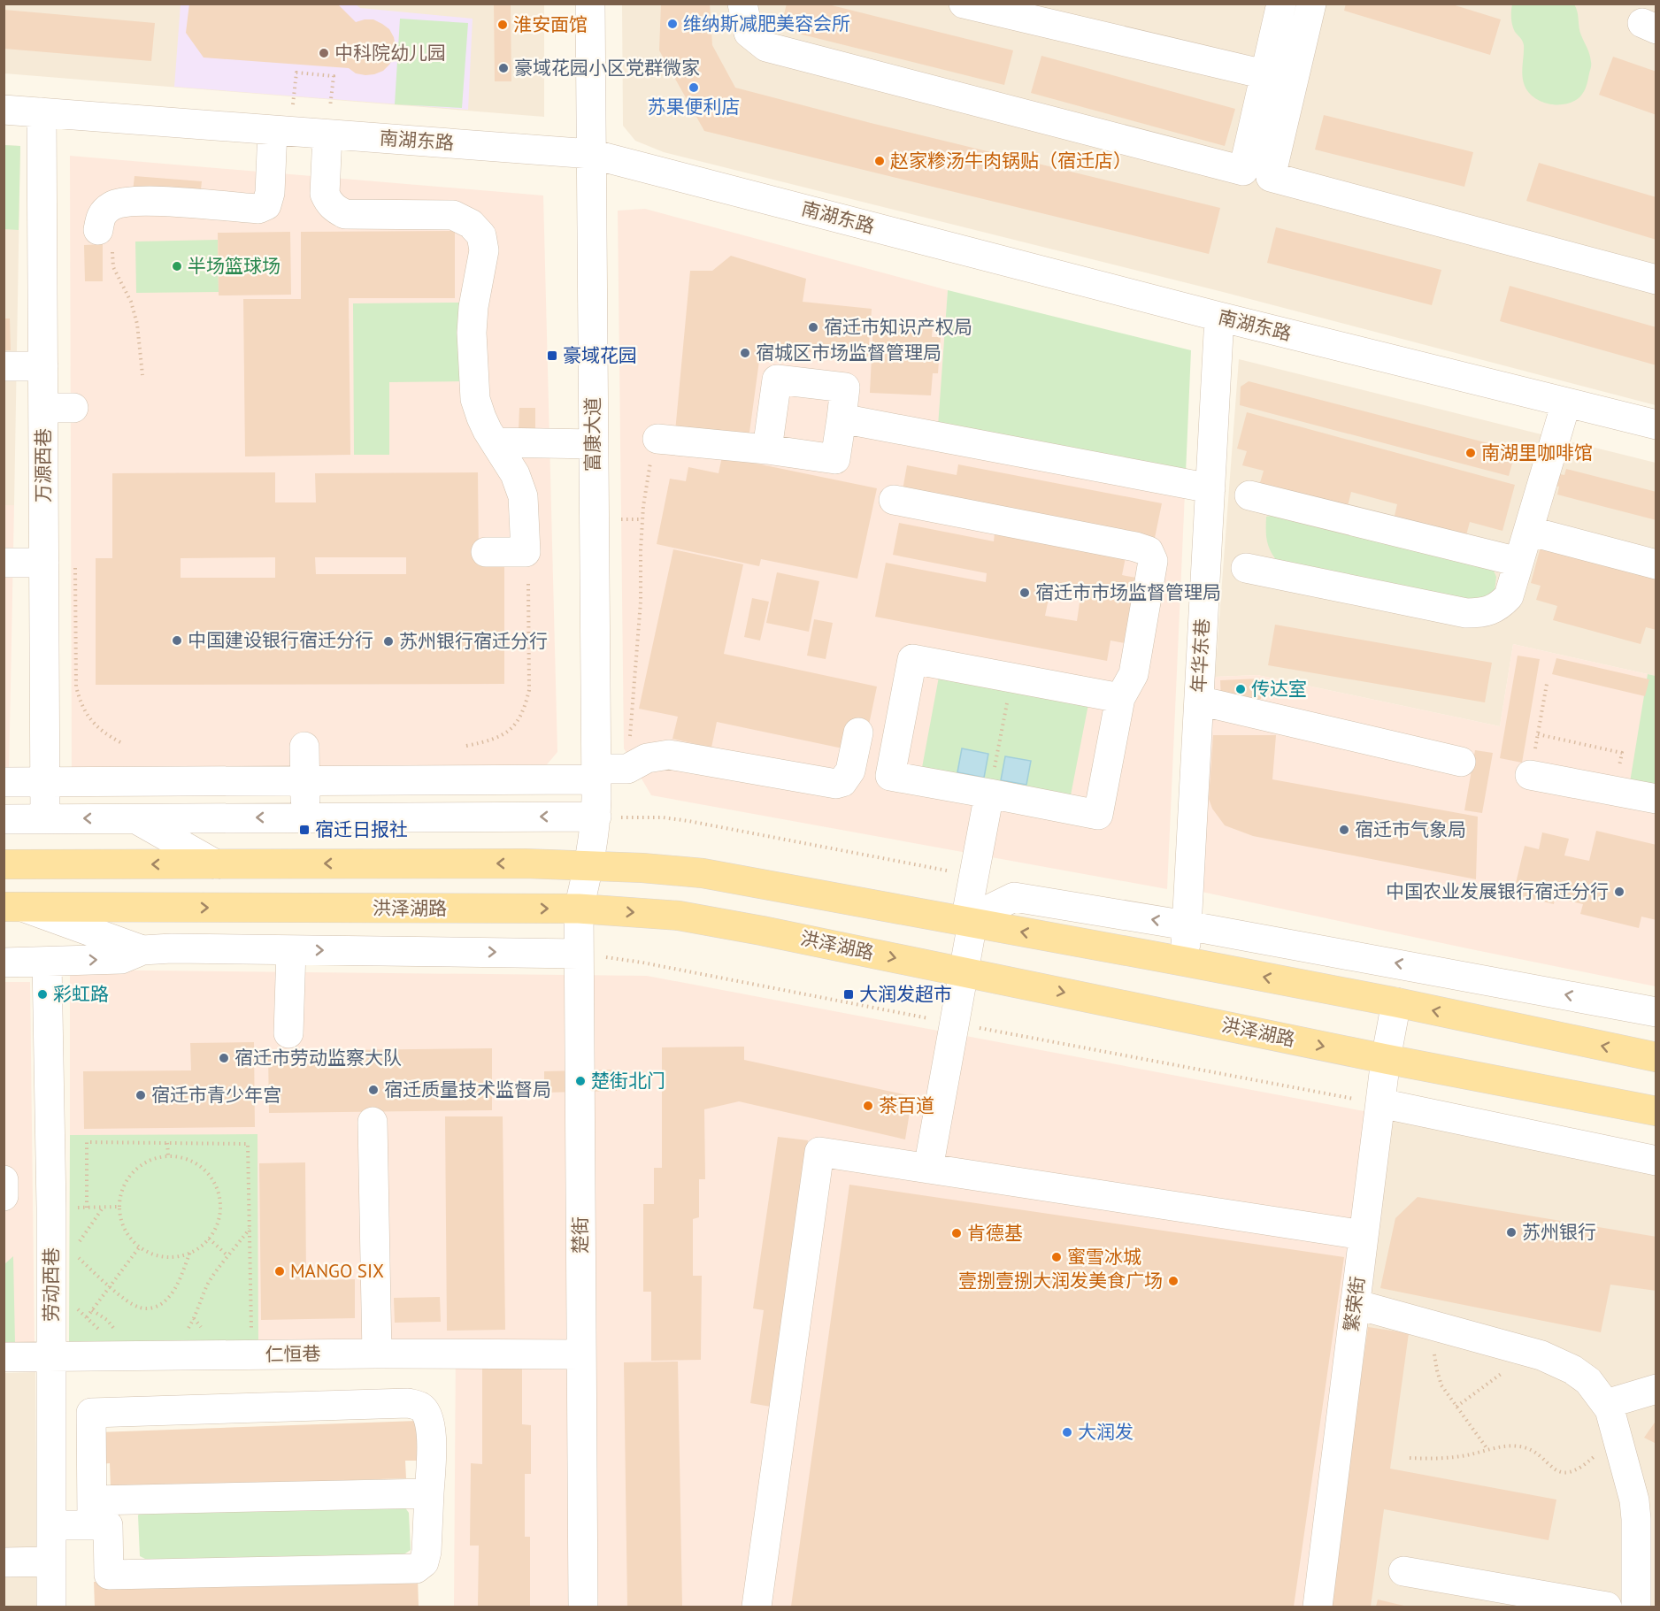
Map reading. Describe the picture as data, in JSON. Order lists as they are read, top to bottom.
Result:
{
  "streets": {
    "main road": ["洪泽湖路"],
    "street": [
      "南湖东路",
      "富康大道",
      "万源西巷",
      "年华东巷",
      "楚街",
      "劳动西巷",
      "繁荣街",
      "仁恒巷"
    ]
  },
  "crossings": [
    ["南湖东路", "富康大道"],
    ["南湖东路", "万源西巷"],
    ["南湖东路", "年华东巷"],
    ["富康大道", "楚街"],
    ["洪泽湖路", "楚街"],
    ["洪泽湖路", "繁荣街"],
    ["楚街", "仁恒巷"],
    ["劳动西巷", "仁恒巷"]
  ],
  "places": {
    "other": [
      "维纳斯减肥美容会所",
      "淮安面馆",
      "中科院幼儿园",
      "豪域花园小区党群微家",
      "苏果便利店",
      "赵家糁汤牛肉锅贴（宿迁店）",
      "半场篮球场",
      "宿迁市知识产权局",
      "宿城区市场监督管理局",
      "南湖里咖啡馆",
      "宿迁市市场监督管理局",
      "中国建设银行宿迁分行",
      "苏州银行宿迁分行",
      "传达室",
      "宿迁市气象局",
      "中国农业发展银行宿迁分行",
      "彩虹路",
      "宿迁市劳动监察大队",
      "楚街北门",
      "宿迁质量技术监督局",
      "宿迁市青少年宫",
      "茶百道",
      "苏州银行",
      "肯德基",
      "蜜雪冰城",
      "MANGO SIX",
      "壹捌壹捌大润发美食广场",
      "大润发"
    ],
    "transit": ["豪域花园", "宿迁日报社", "大润发超市"]
  }
}
